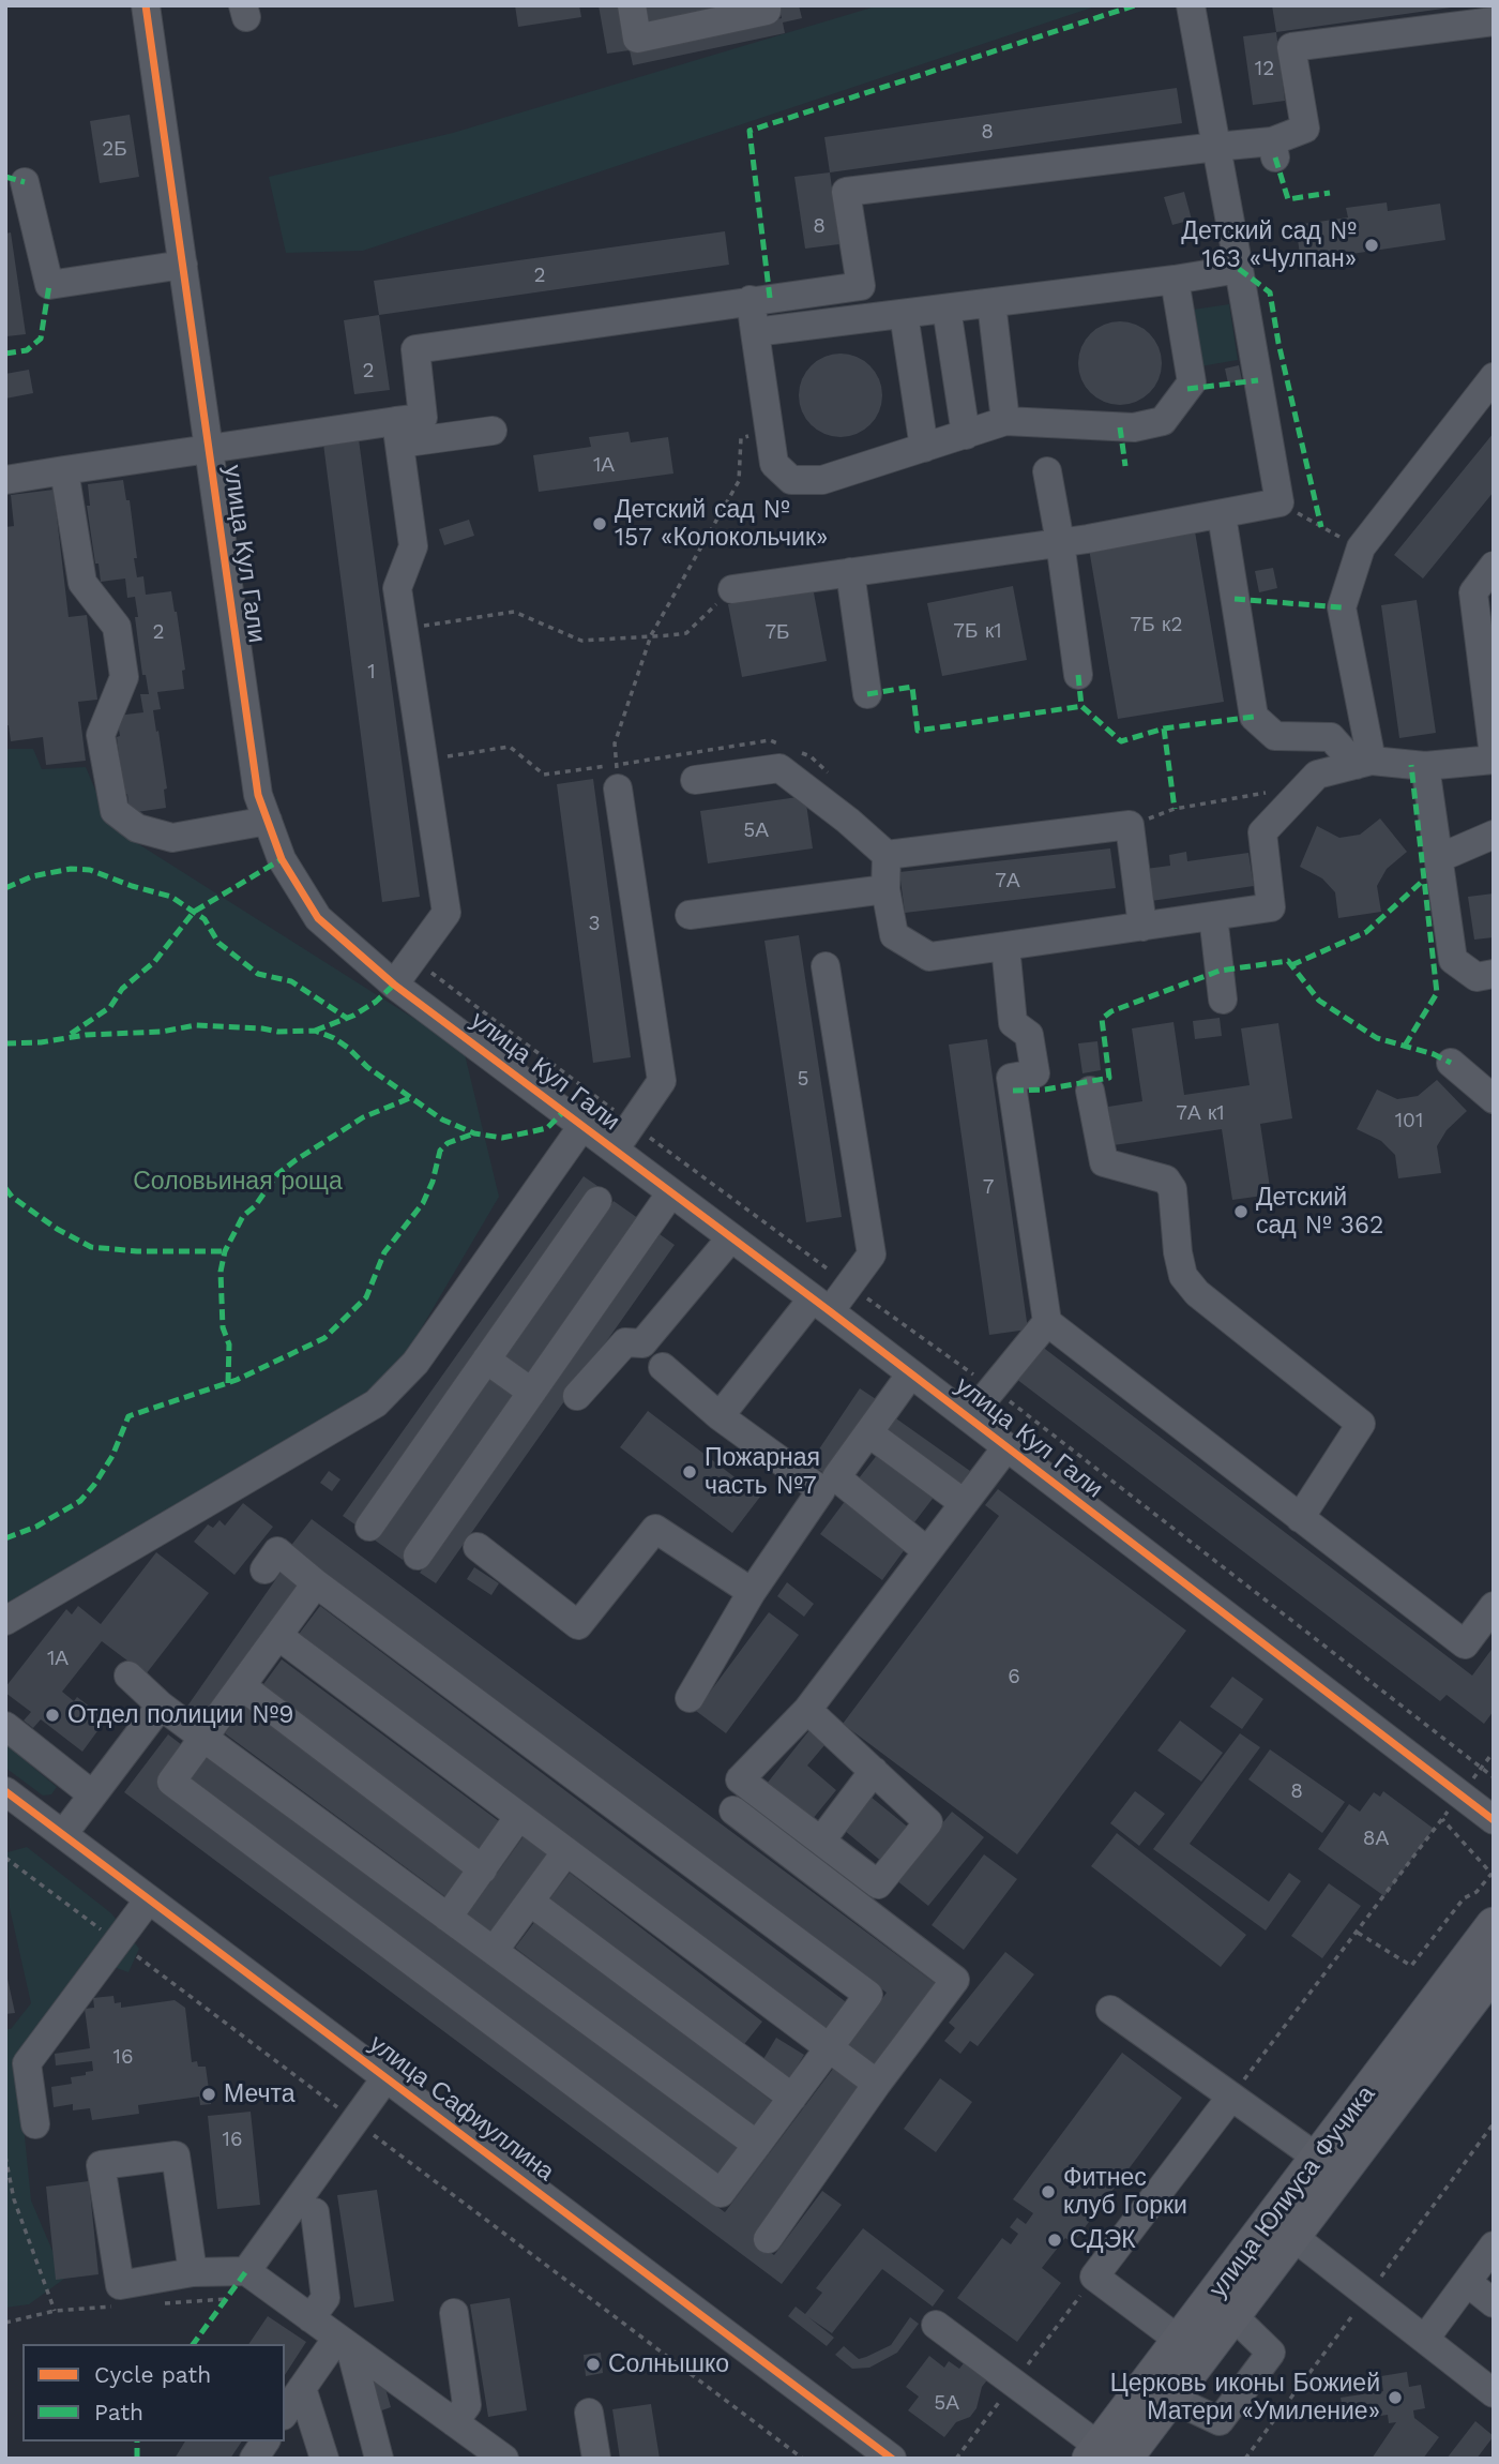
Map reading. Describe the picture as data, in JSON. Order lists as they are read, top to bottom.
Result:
{
  "streets": {
    "main road": ["улица Юлиуса Фучика"],
    "street": ["улица Кул Гали", "улица Сафиуллина"]
  },
  "parks": ["Соловьиная роща"],
  "places": [
    "Детский сад № 163 «Чулпан»",
    "Детский сад № 157 «Колокольчик»",
    "Детский сад № 362",
    "Пожарная часть №7",
    "Отдел полиции №9",
    "Мечта",
    "Фитнес клуб Горки",
    "СДЭК",
    "Солнышко",
    "Церковь иконы Божией Матери «Умиление»"
  ],
  "house_numbers": [
    "12",
    "8",
    "2Б",
    "8",
    "2",
    "2",
    "1А",
    "7Б к2",
    "7Б к1",
    "2",
    "7Б",
    "1",
    "5А",
    "7А",
    "3",
    "5",
    "7А к1",
    "101",
    "7",
    "1А",
    "6",
    "8",
    "8А",
    "16",
    "16",
    "5А"
  ],
  "legend": ["Cycle path", "Path"]
}
